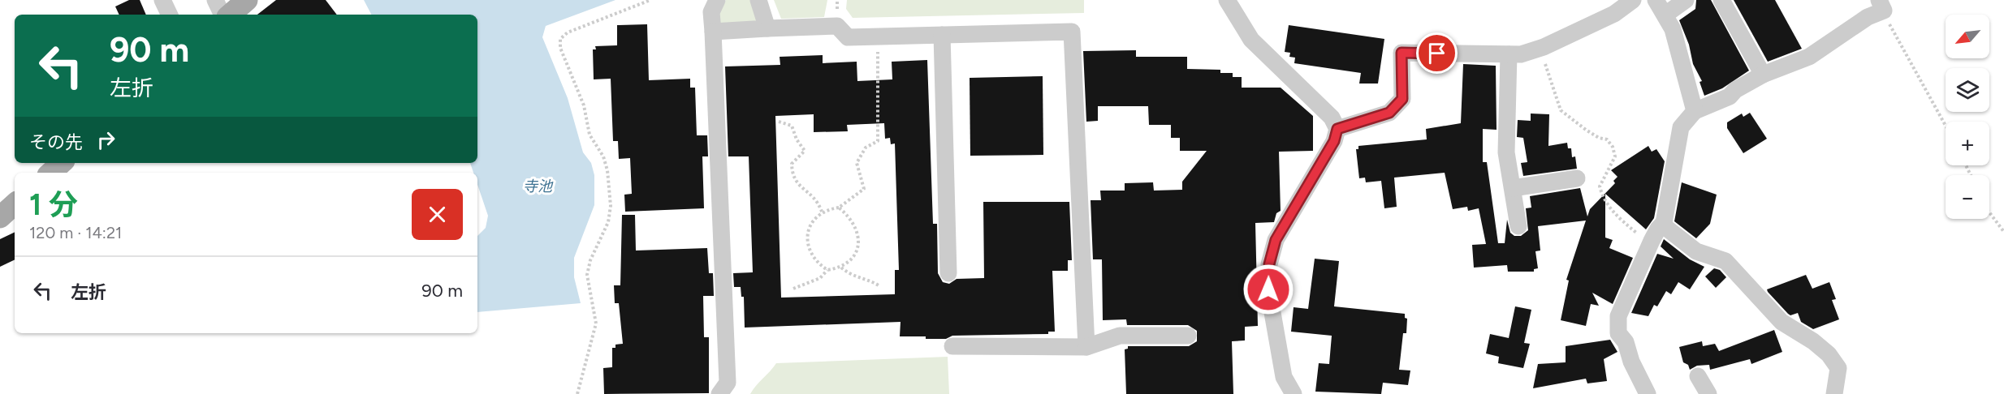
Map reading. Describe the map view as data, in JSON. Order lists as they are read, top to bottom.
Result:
{
  "water": ["寺池"],
  "north": "bottom left",
  "page": {
    "map_buttons": ["+", "−"],
    "turn": ["90 m", "左折"],
    "then": "その先",
    "heading": ["1 分", "120 m · 14:21"],
    "list": [
      {
        "name": "左折",
        "value": "90 m"
      }
    ]
  }
}
